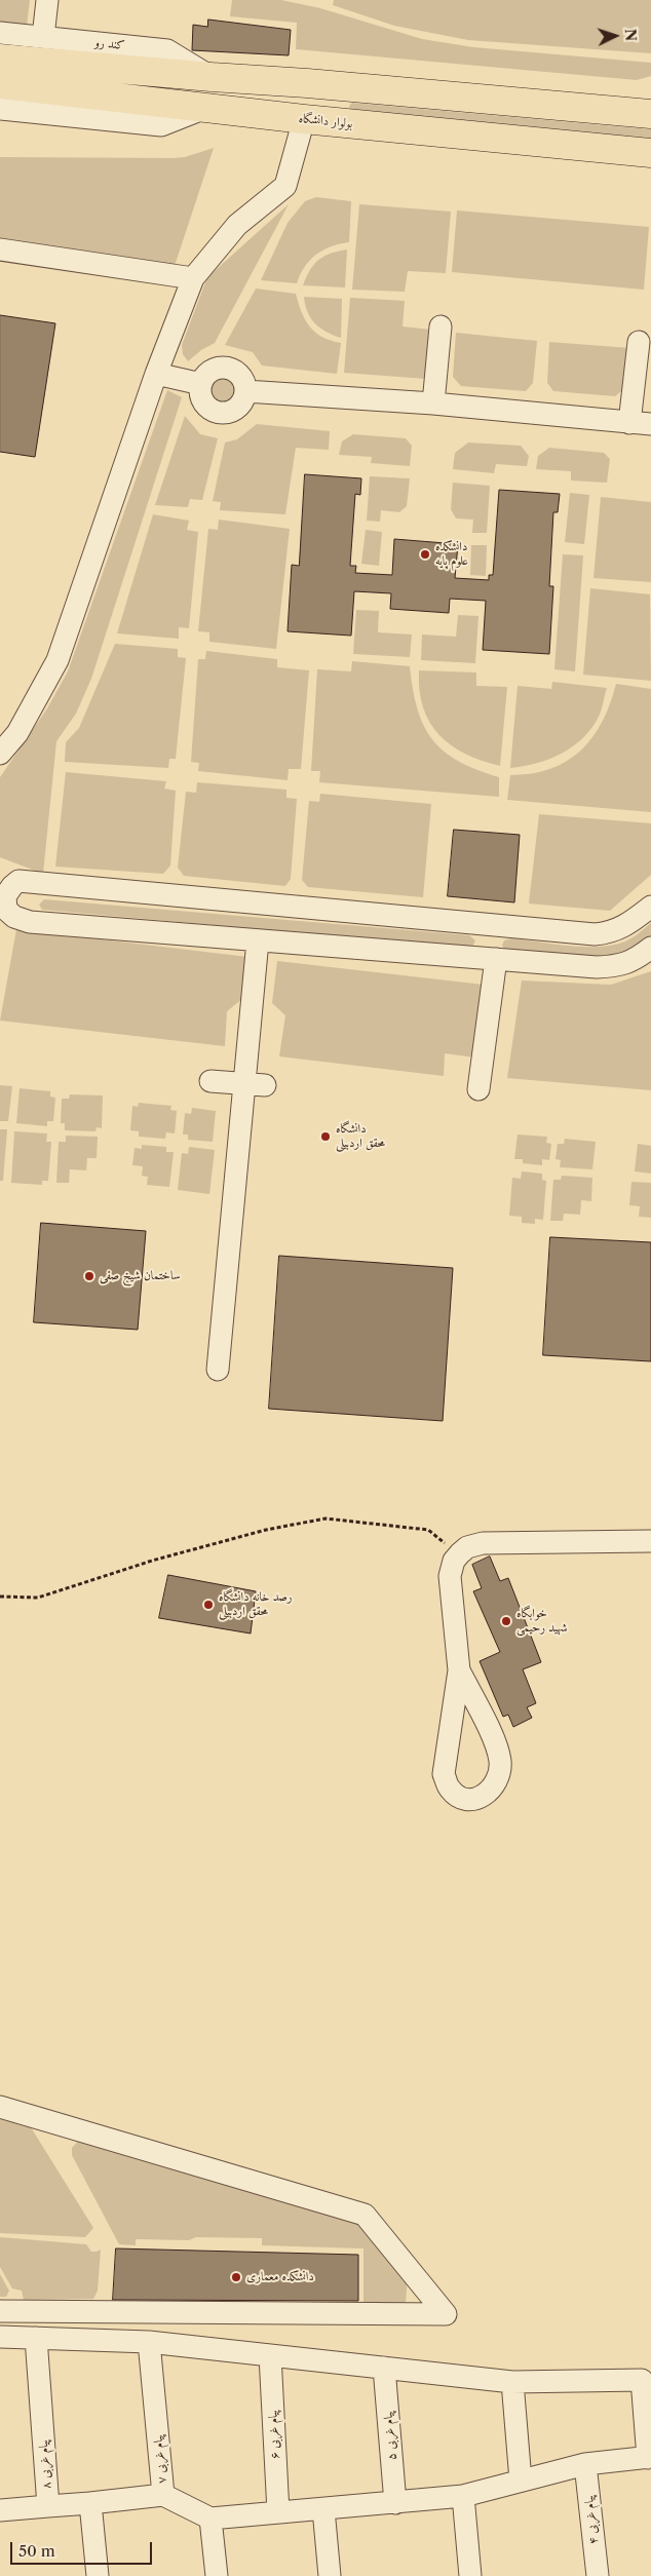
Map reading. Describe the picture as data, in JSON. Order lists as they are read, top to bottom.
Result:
{
  "streets": {
    "main road": ["بولوار دانشگاه"],
    "street": [
      "کند رو",
      "پیام غربی ۶",
      "پیام غربی ۵",
      "پیام غربی ۷",
      "پیام غربی ۸",
      "پیام غربی ۴"
    ]
  },
  "crossings": [
    ["پیام غربی ۷", "پیام غربی ۸"]
  ],
  "places": [
    "دانشکده علوم پایه",
    "دانشگاه محقق اردبیلی",
    "ساختمان شیخ صفی",
    "رصد خانه دانشگاه محقق اردبیلی",
    "خوابگاه شهید رحیمی",
    "دانشکده معماری"
  ],
  "scale_bar": "50 m",
  "north": "right"
}
